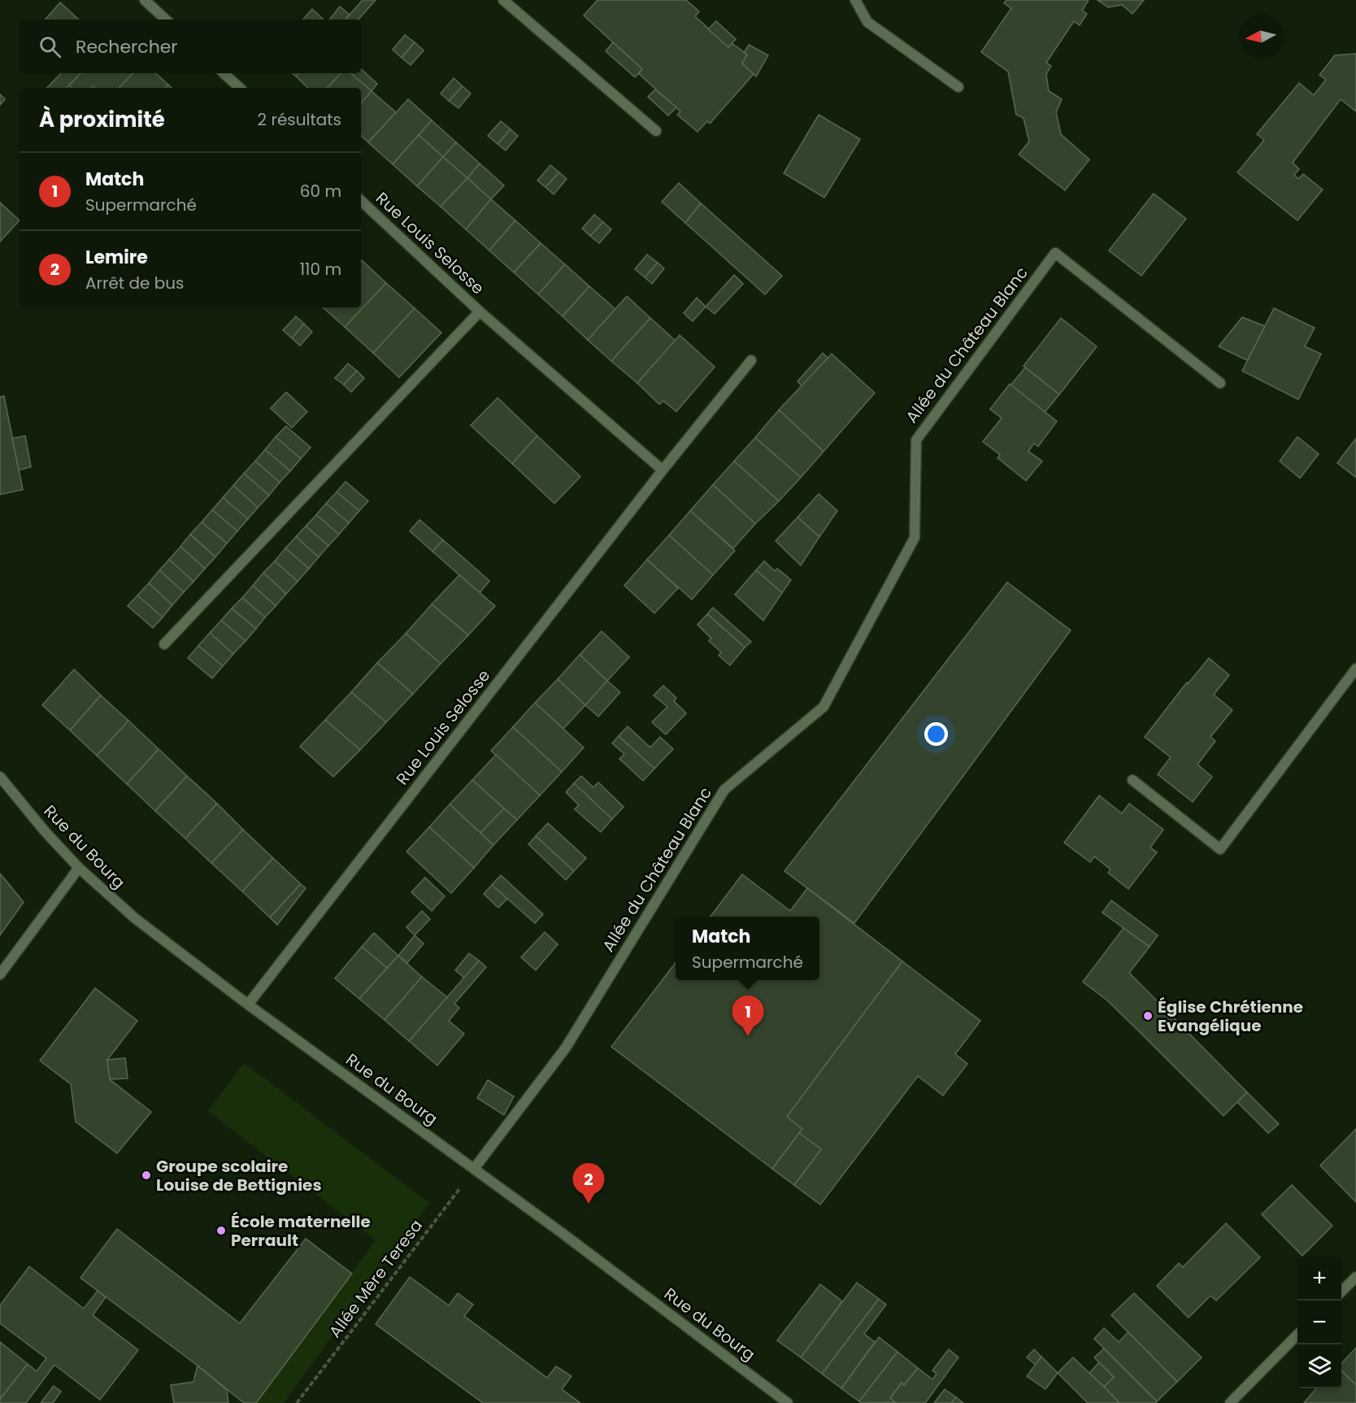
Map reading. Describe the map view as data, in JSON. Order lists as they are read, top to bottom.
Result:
{
  "streets": {
    "street": ["Rue Louis Selosse", "Allée du Château Blanc", "Rue du Bourg"],
    "path": ["Allée Mère Teresa"]
  },
  "crossings": [
    ["Rue Louis Selosse", "Rue du Bourg"],
    ["Allée du Château Blanc", "Rue du Bourg"],
    ["Allée du Château Blanc", "Allée Mère Teresa"],
    ["Rue du Bourg", "Allée Mère Teresa"]
  ],
  "places": ["Église Chrétienne Evangélique", "Groupe scolaire Louise de Bettignies", "École maternelle Perrault"],
  "north": "left",
  "page": {
    "search": "Rechercher",
    "heading": ["À proximité", "2 résultats"],
    "list": [
      {
        "mark": "1",
        "name": "Match",
        "note": "Supermarché",
        "value": "60 m"
      },
      {
        "mark": "2",
        "name": "Lemire",
        "note": "Arrêt de bus",
        "value": "110 m"
      }
    ],
    "popup": ["Match", "Supermarché"],
    "pins": ["1", "2"],
    "map_buttons": ["+", "−"]
  }
}
